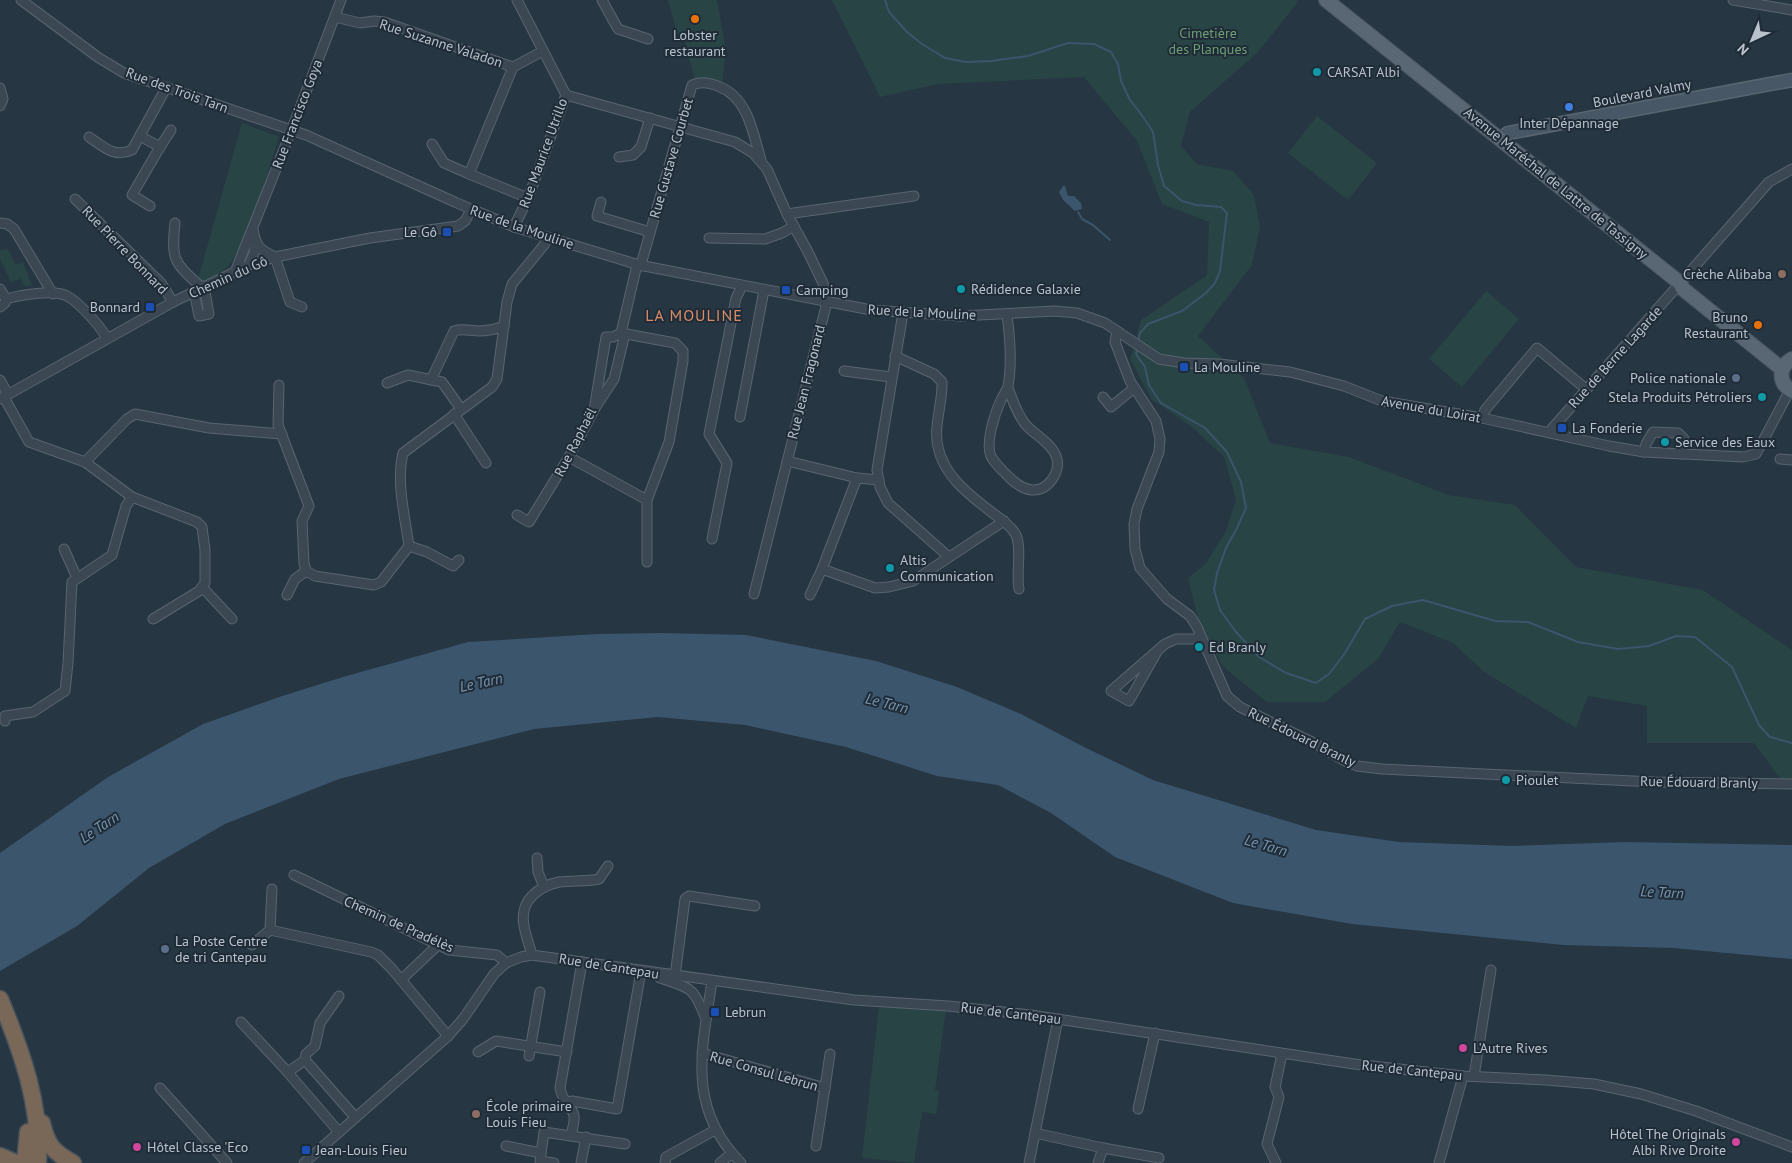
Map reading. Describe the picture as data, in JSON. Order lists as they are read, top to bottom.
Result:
{
  "streets": {
    "main road": ["Boulevard Valmy", "Avenue Maréchal de Lattre de Tassigny"],
    "street": [
      "Rue Suzanne Valadon",
      "Rue des Trois Tarn",
      "Rue Francisco Goya",
      "Rue Maurice Utrillo",
      "Rue Gustave Courbet",
      "Rue de la Mouline",
      "Rue Pierre Bonnard",
      "Chemin du Gô",
      "Rue de Berne Lagarde",
      "Rue Jean Fragonard",
      "Avenue du Loirat",
      "Rue Raphaël",
      "Rue Édouard Branly",
      "Chemin de Pradélès",
      "Rue de Cantepau",
      "Rue Consul Lebrun"
    ]
  },
  "crossings": [
    ["Rue Suzanne Valadon", "Rue Francisco Goya"],
    ["Rue Suzanne Valadon", "Rue Maurice Utrillo"],
    ["Rue des Trois Tarn", "Rue Francisco Goya"],
    ["Rue des Trois Tarn", "Rue de la Mouline"],
    ["Boulevard Valmy", "Avenue Maréchal de Lattre de Tassigny"],
    ["Rue Francisco Goya", "Rue de la Mouline"],
    ["Rue Francisco Goya", "Chemin du Gô"],
    ["Rue Maurice Utrillo", "Rue de la Mouline"],
    ["Rue Gustave Courbet", "Rue de la Mouline"],
    ["Avenue Maréchal de Lattre de Tassigny", "Rue de Berne Lagarde"],
    ["Rue de la Mouline", "Chemin du Gô"],
    ["Rue de la Mouline", "Rue Jean Fragonard"],
    ["Rue de la Mouline", "Avenue du Loirat"],
    ["Rue de la Mouline", "Rue Édouard Branly"],
    ["Rue Pierre Bonnard", "Chemin du Gô"],
    ["Rue de Berne Lagarde", "Avenue du Loirat"],
    ["Chemin de Pradélès", "Rue de Cantepau"]
  ],
  "districts": ["LA MOULINE"],
  "water": ["Le Tarn"],
  "parks": ["Cimetière des Planques"],
  "places": {
    "other": [
      "Lobster restaurant",
      "CARSAT Albi",
      "Inter Dépannage",
      "Crèche Alibaba",
      "Rédidence Galaxie",
      "Bruno Restaurant",
      "Police nationale",
      "Stela Produits Pétroliers",
      "Service des Eaux",
      "Altis Communication",
      "Ed Branly",
      "Pioulet",
      "La Poste Centre de tri Cantepau",
      "L'Autre Rives",
      "École primaire Louis Fieu",
      "Hôtel The Originals Albi Rive Droite",
      "Hôtel Classe 'Eco"
    ],
    "transit": [
      "Le Gô",
      "Camping",
      "Bonnard",
      "La Mouline",
      "La Fonderie",
      "Lebrun",
      "Jean-Louis Fieu"
    ]
  },
  "north": "bottom left"
}
